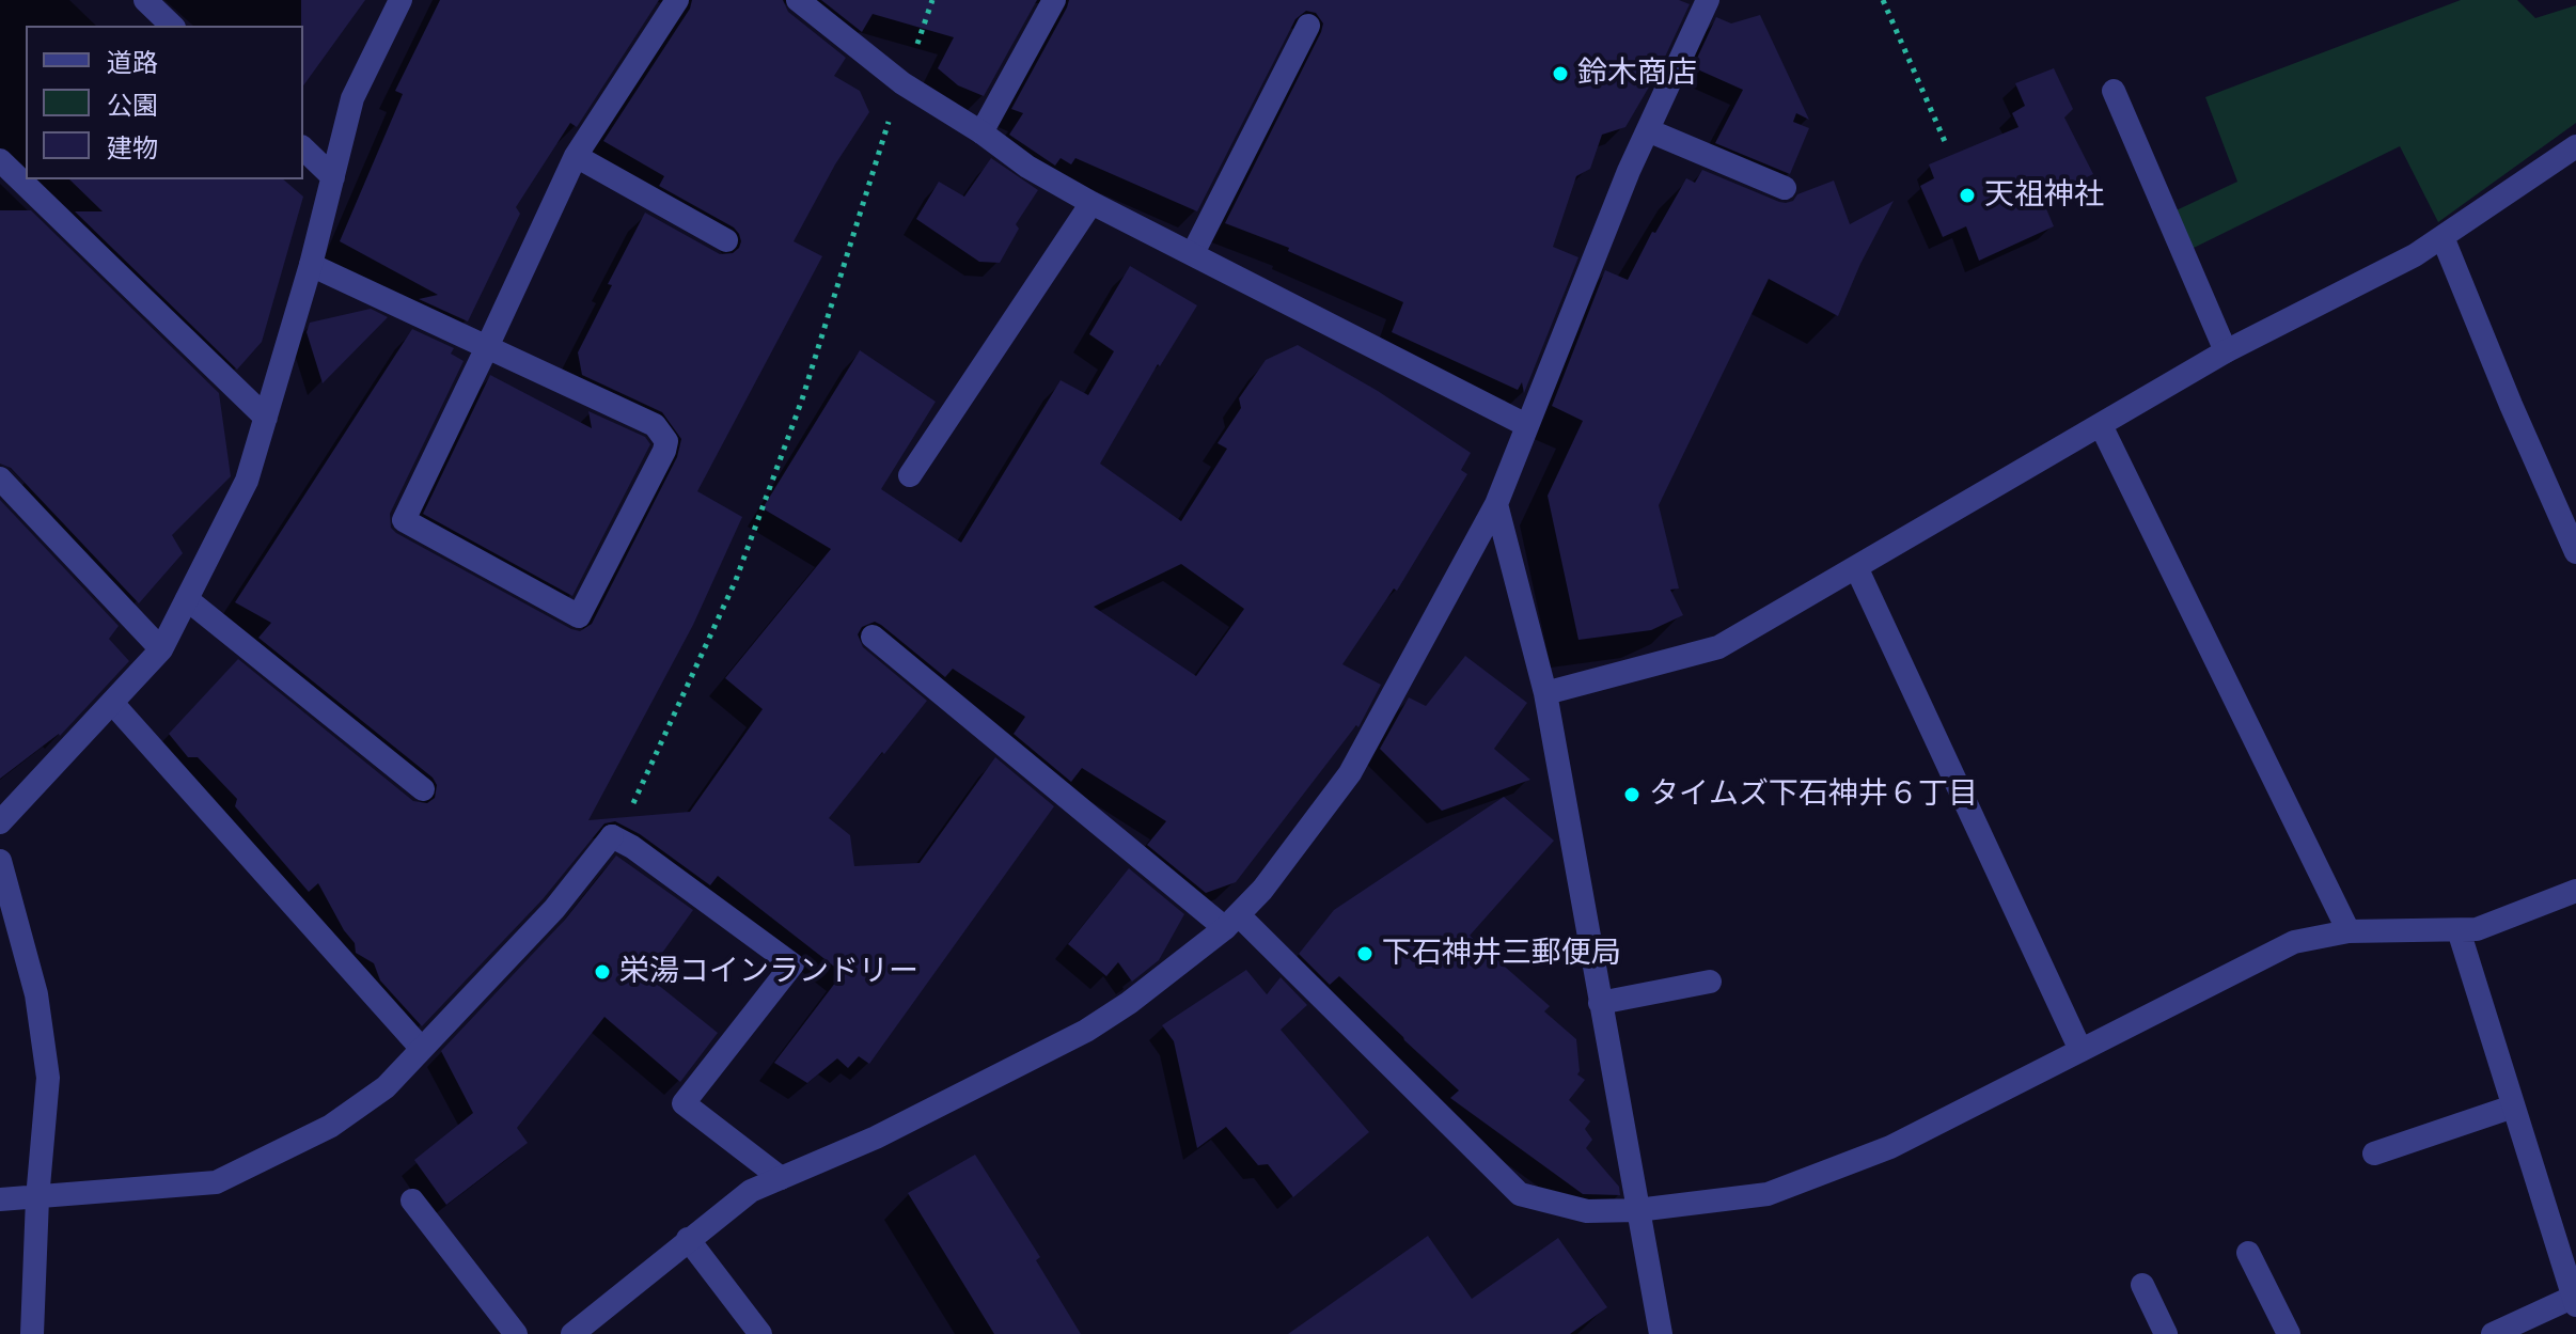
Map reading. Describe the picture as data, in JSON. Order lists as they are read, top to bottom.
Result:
{
  "places": [
    "鈴木商店",
    "天祖神社",
    "タイムズ下石神井６丁目",
    "下石神井三郵便局",
    "栄湯コインランドリー"
  ],
  "legend": ["道路", "公園", "建物"]
}
